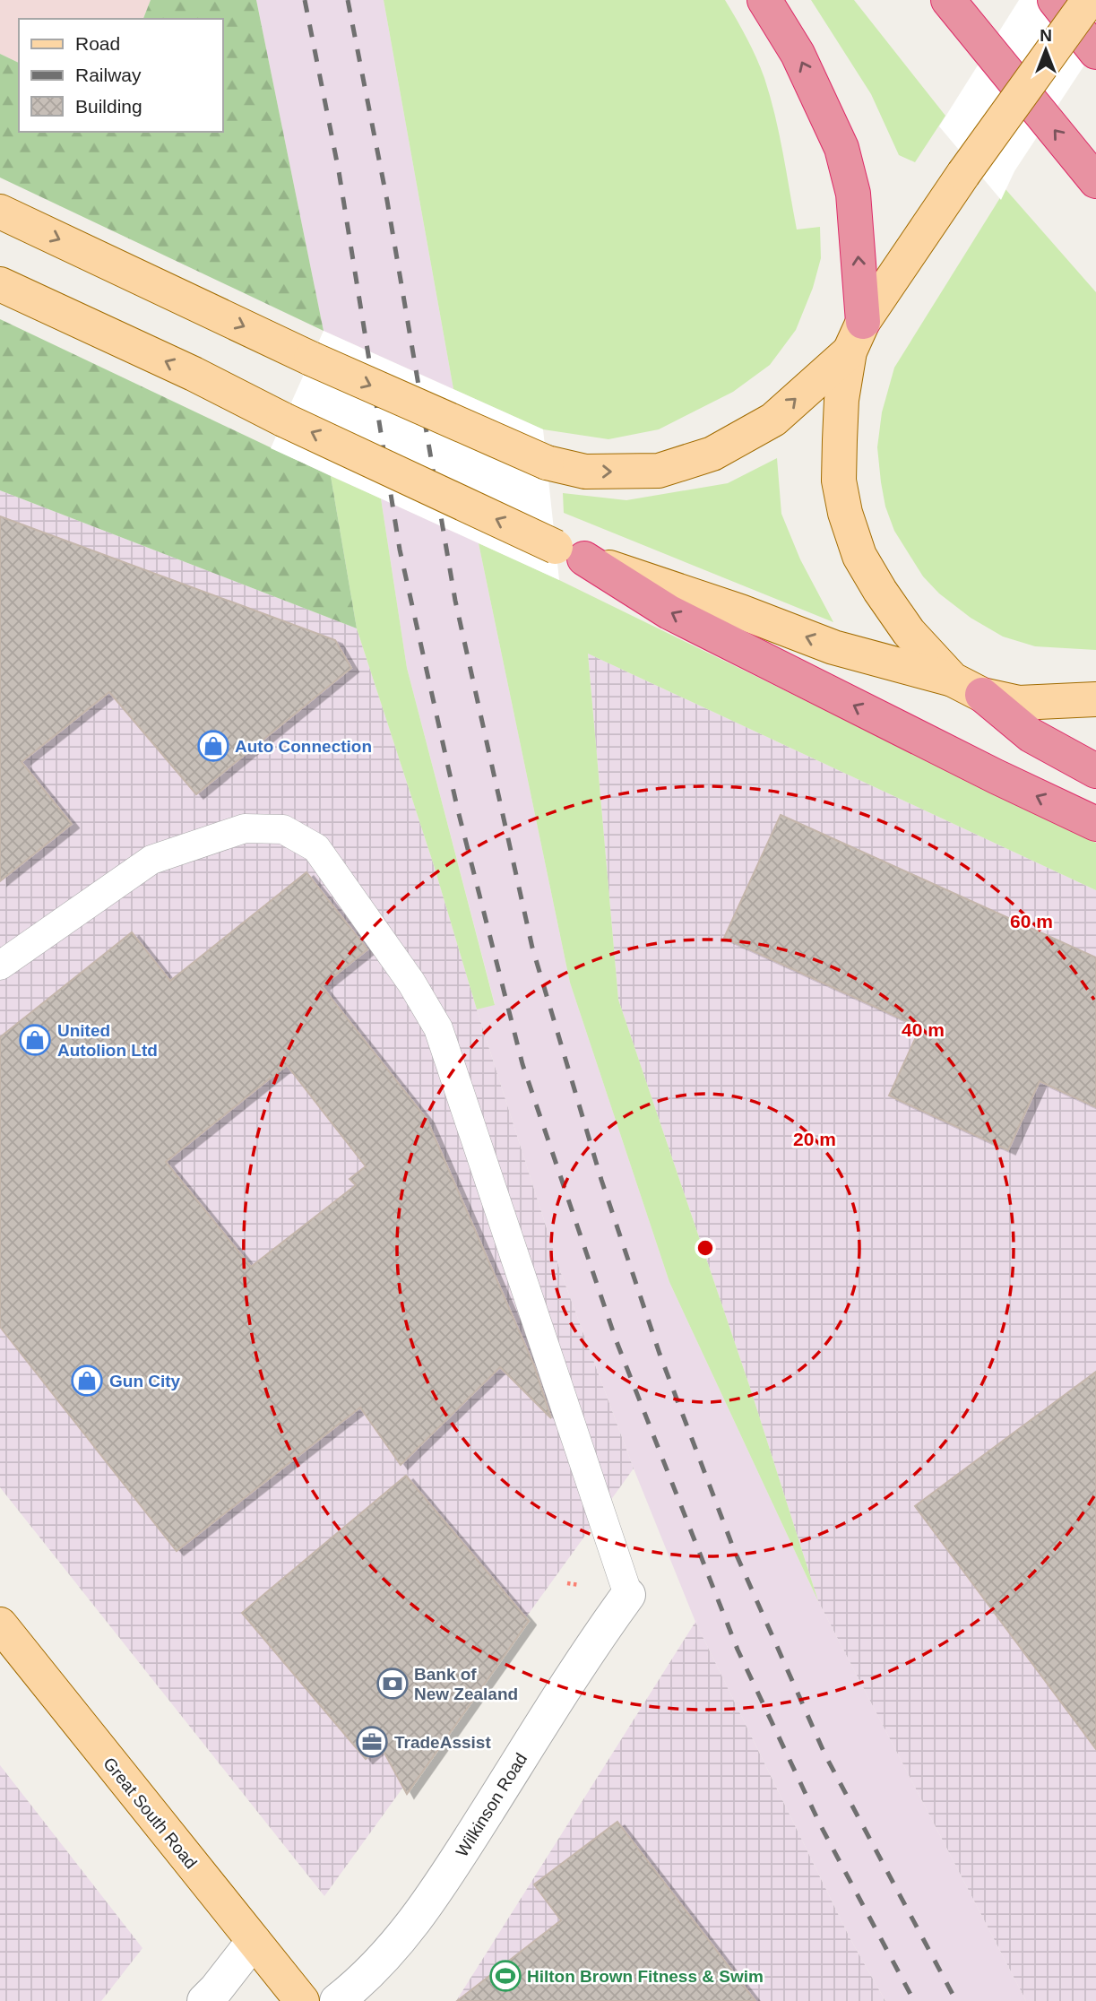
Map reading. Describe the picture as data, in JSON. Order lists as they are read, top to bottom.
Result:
{
  "streets": {
    "main road": ["Great South Road"],
    "street": ["Wilkinson Road"]
  },
  "places": {
    "shop": ["Auto Connection", "United Autolion Ltd", "Gun City"],
    "bank": ["Bank of New Zealand"],
    "office": ["TradeAssist"],
    "sports": ["Hilton Brown Fitness & Swim"]
  },
  "legend": ["Road", "Railway", "Building"],
  "north": "top",
  "rings": ["60 m", "40 m", "20 m"]
}
